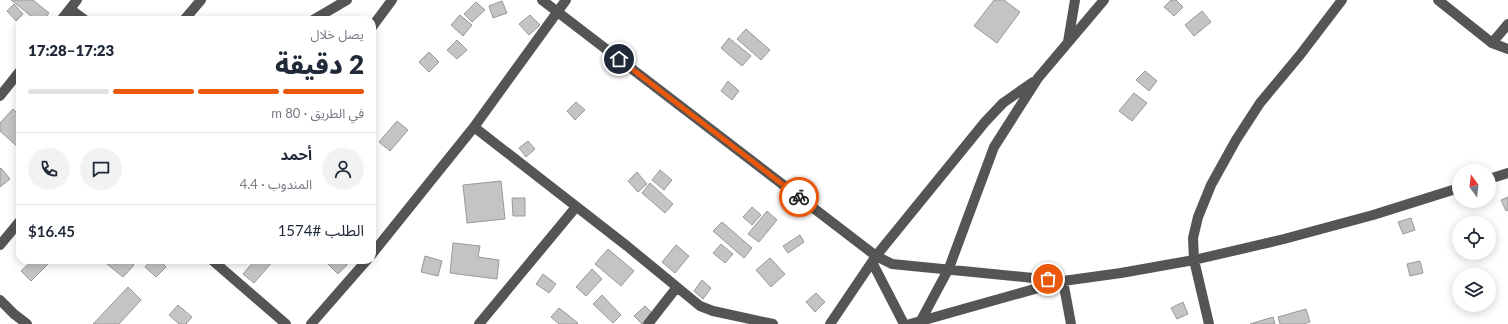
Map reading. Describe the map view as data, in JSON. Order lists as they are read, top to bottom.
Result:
{
  "north": "top",
  "page": {
    "heading": ["2 دقيقة", "يصل خلال", "17:23–17:28"],
    "panel": [
      "أحمد",
      "المندوب · 4.4",
      "الطلب #1574",
      "$16.45"
    ],
    "bar": "في الطريق · 80 m"
  }
}
